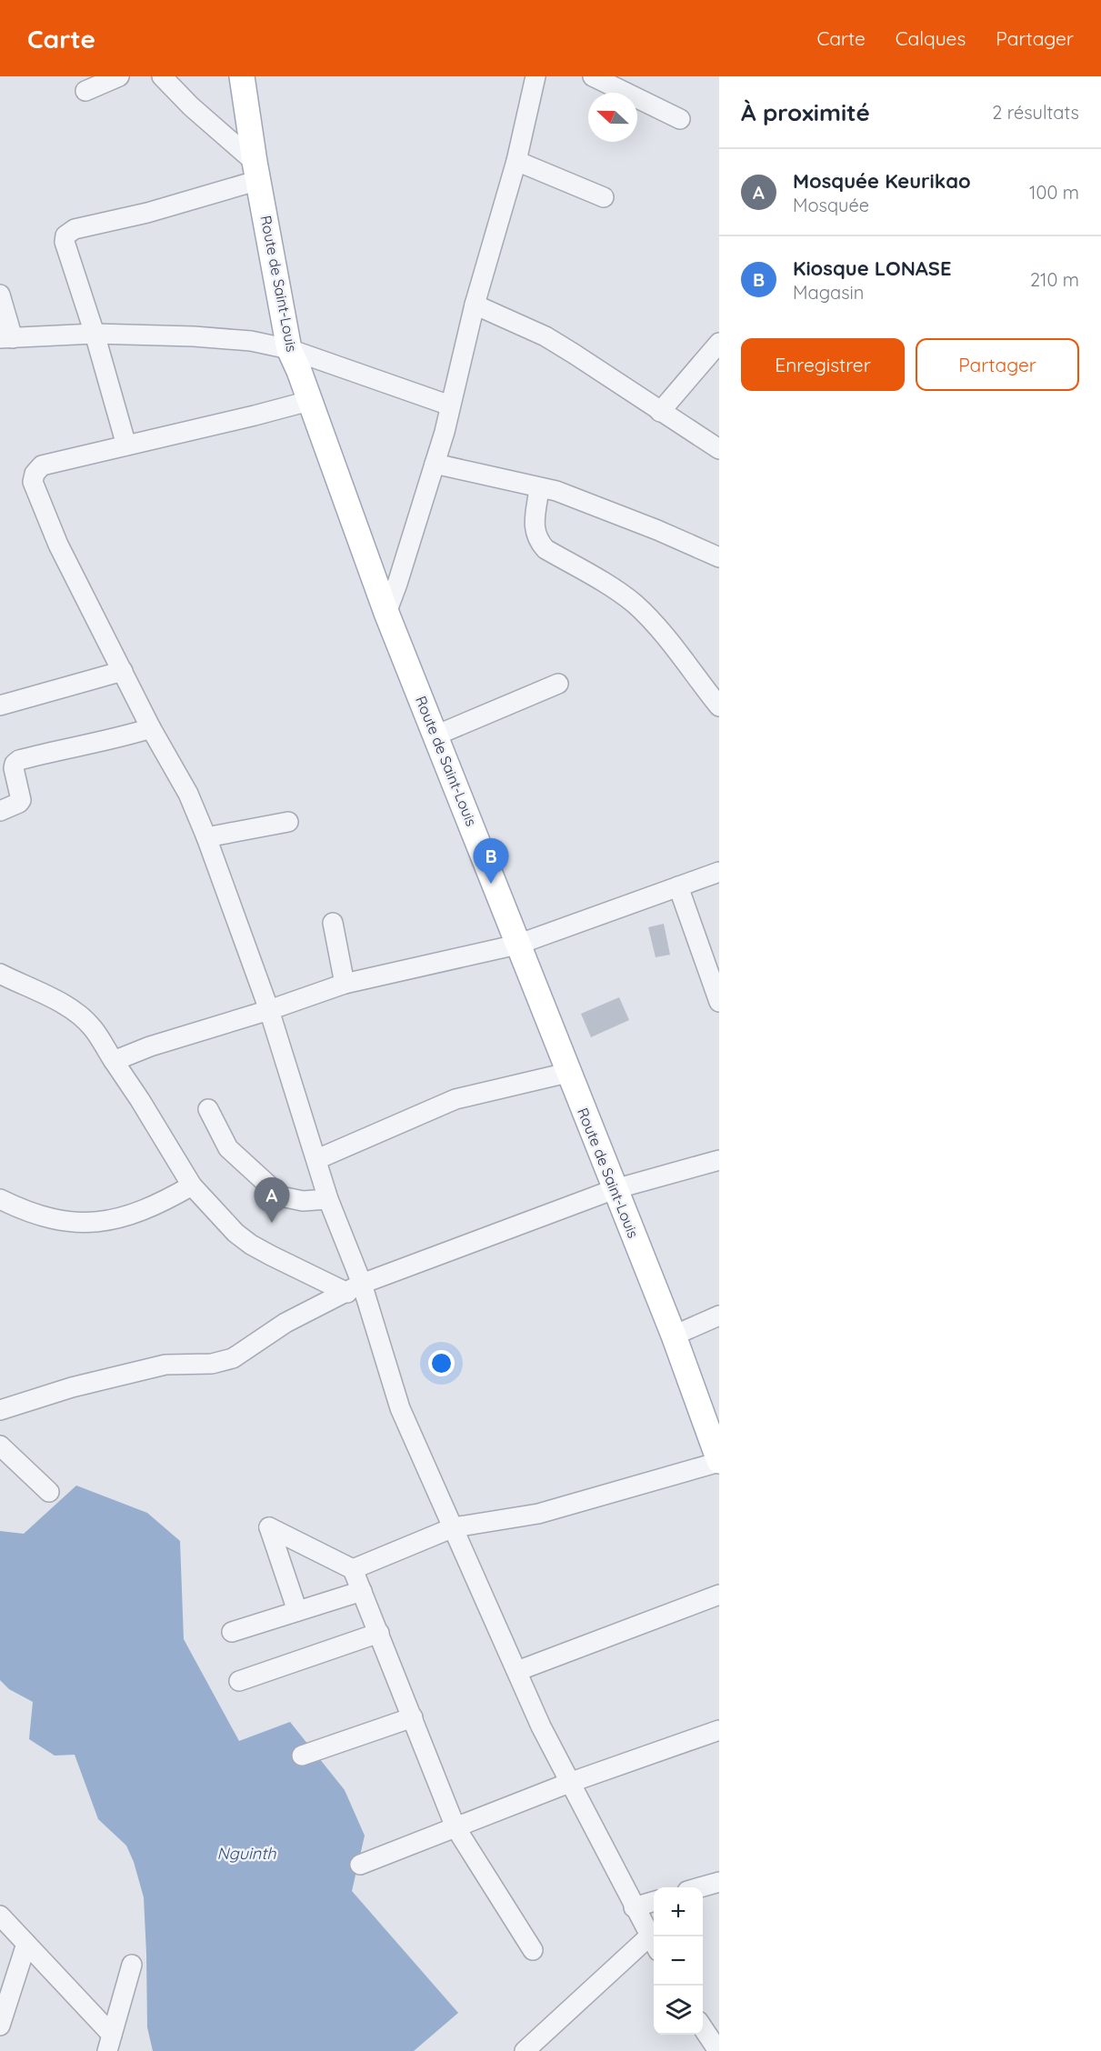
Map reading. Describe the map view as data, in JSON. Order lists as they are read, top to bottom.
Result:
{
  "streets": {
    "main road": ["Route de Saint-Louis"]
  },
  "water": ["Nguinth"],
  "north": "left",
  "page": {
    "header": "Carte",
    "nav": ["Carte", "Calques", "Partager"],
    "heading": ["À proximité", "2 résultats"],
    "list": [
      {
        "mark": "A",
        "name": "Mosquée Keurikao",
        "note": "Mosquée",
        "value": "100 m"
      },
      {
        "mark": "B",
        "name": "Kiosque LONASE",
        "note": "Magasin",
        "value": "210 m"
      }
    ],
    "buttons": ["Enregistrer", "Partager"],
    "pins": ["B", "A"],
    "map_buttons": ["+", "−"]
  }
}
